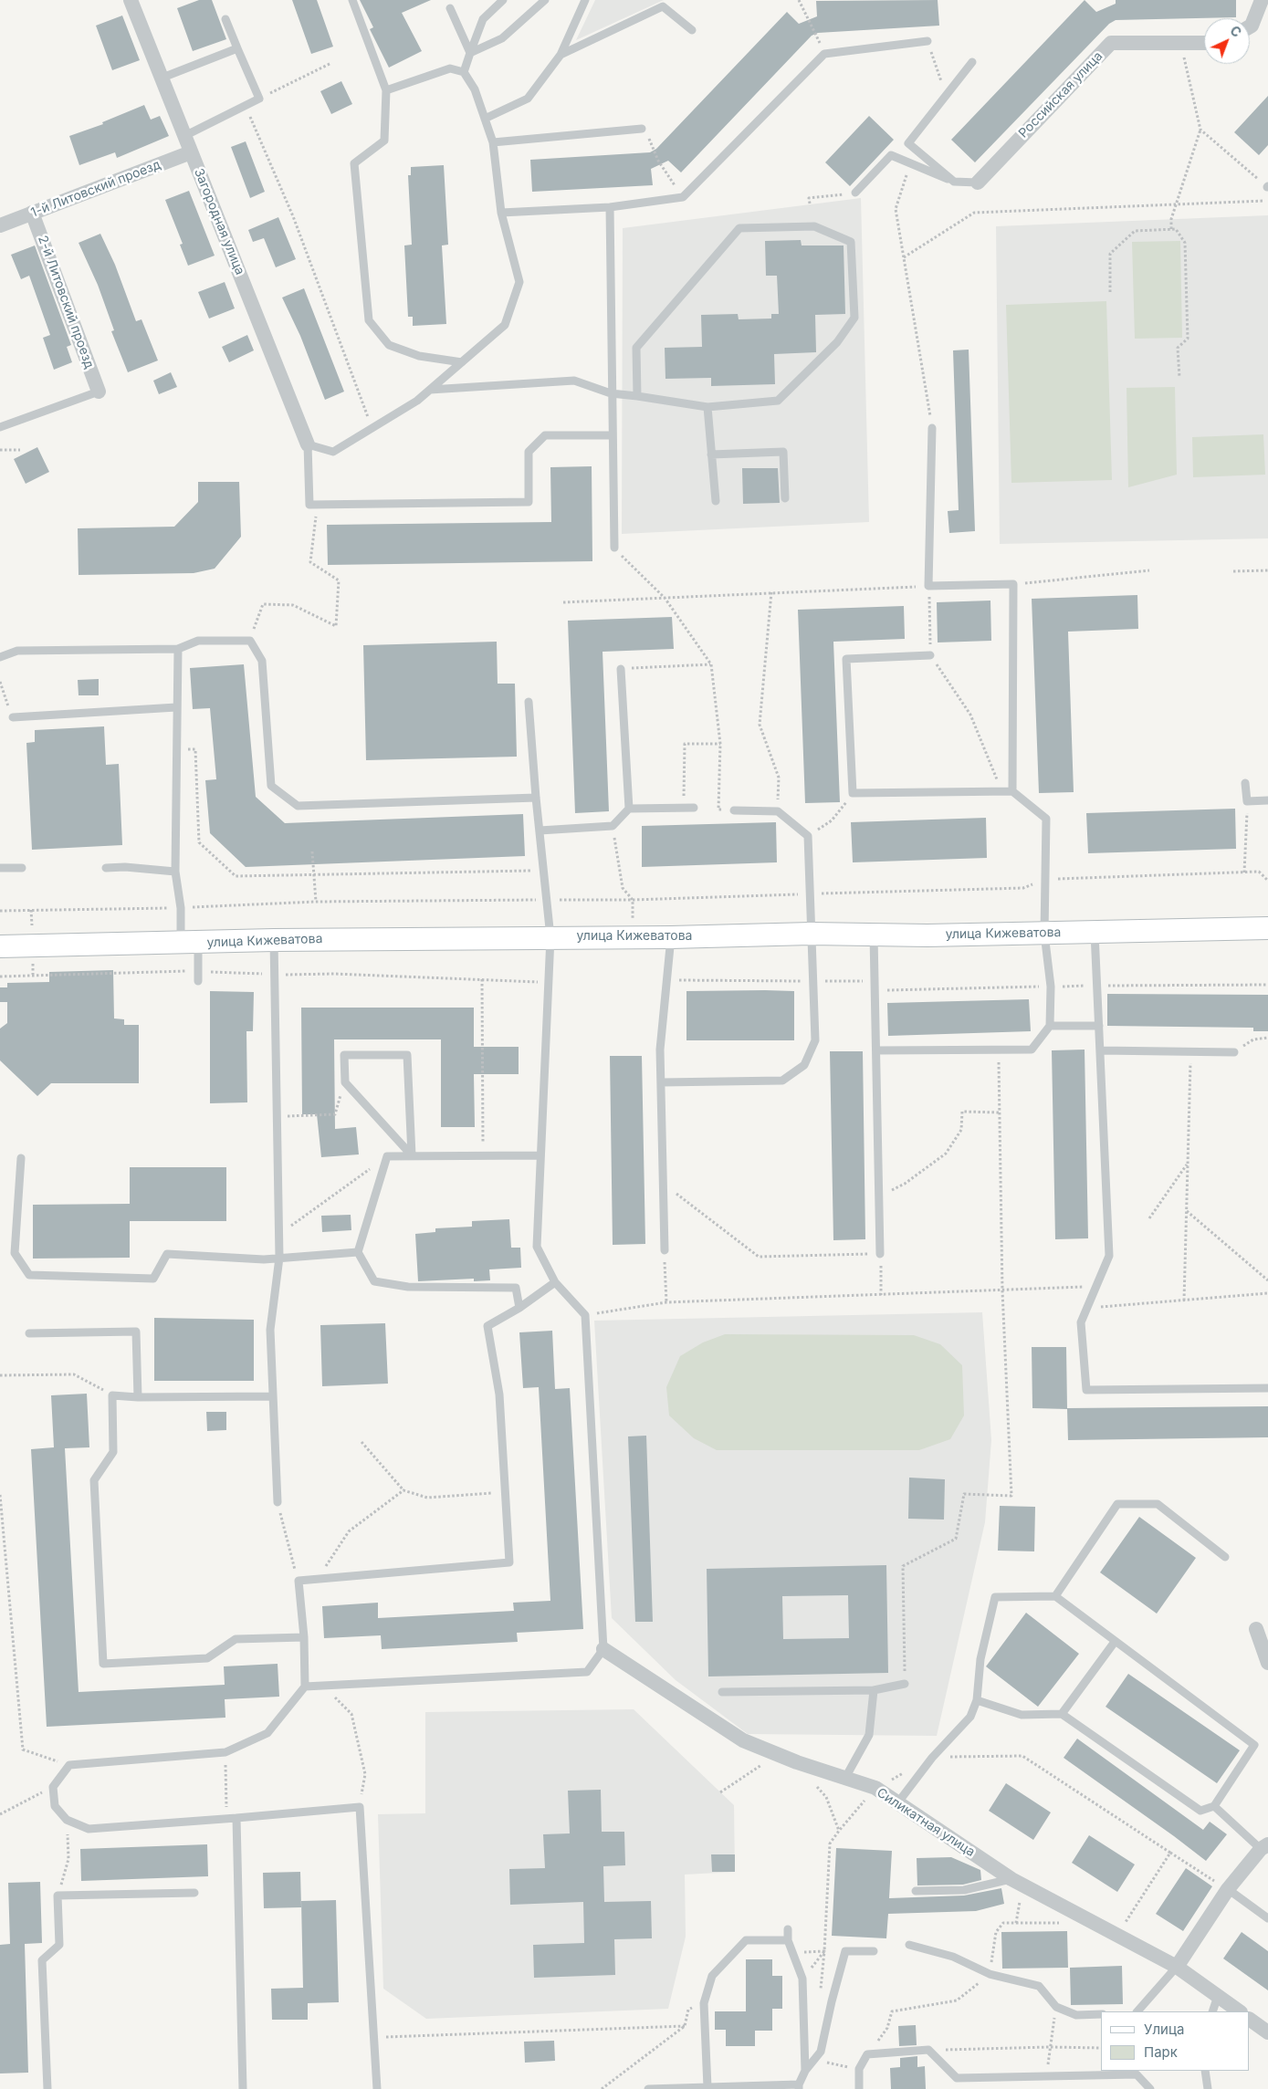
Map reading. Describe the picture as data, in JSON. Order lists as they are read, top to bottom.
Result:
{
  "streets": {
    "main road": ["улица Кижеватова"],
    "street": [
      "Российская улица",
      "1-й Литовский проезд",
      "Загородная улица",
      "2-й Литовский проезд",
      "Силикатная улица"
    ]
  },
  "crossings": [
    ["1-й Литовский проезд", "Загородная улица"],
    ["1-й Литовский проезд", "2-й Литовский проезд"]
  ],
  "legend": ["Улица", "Парк"],
  "north": "top right"
}
